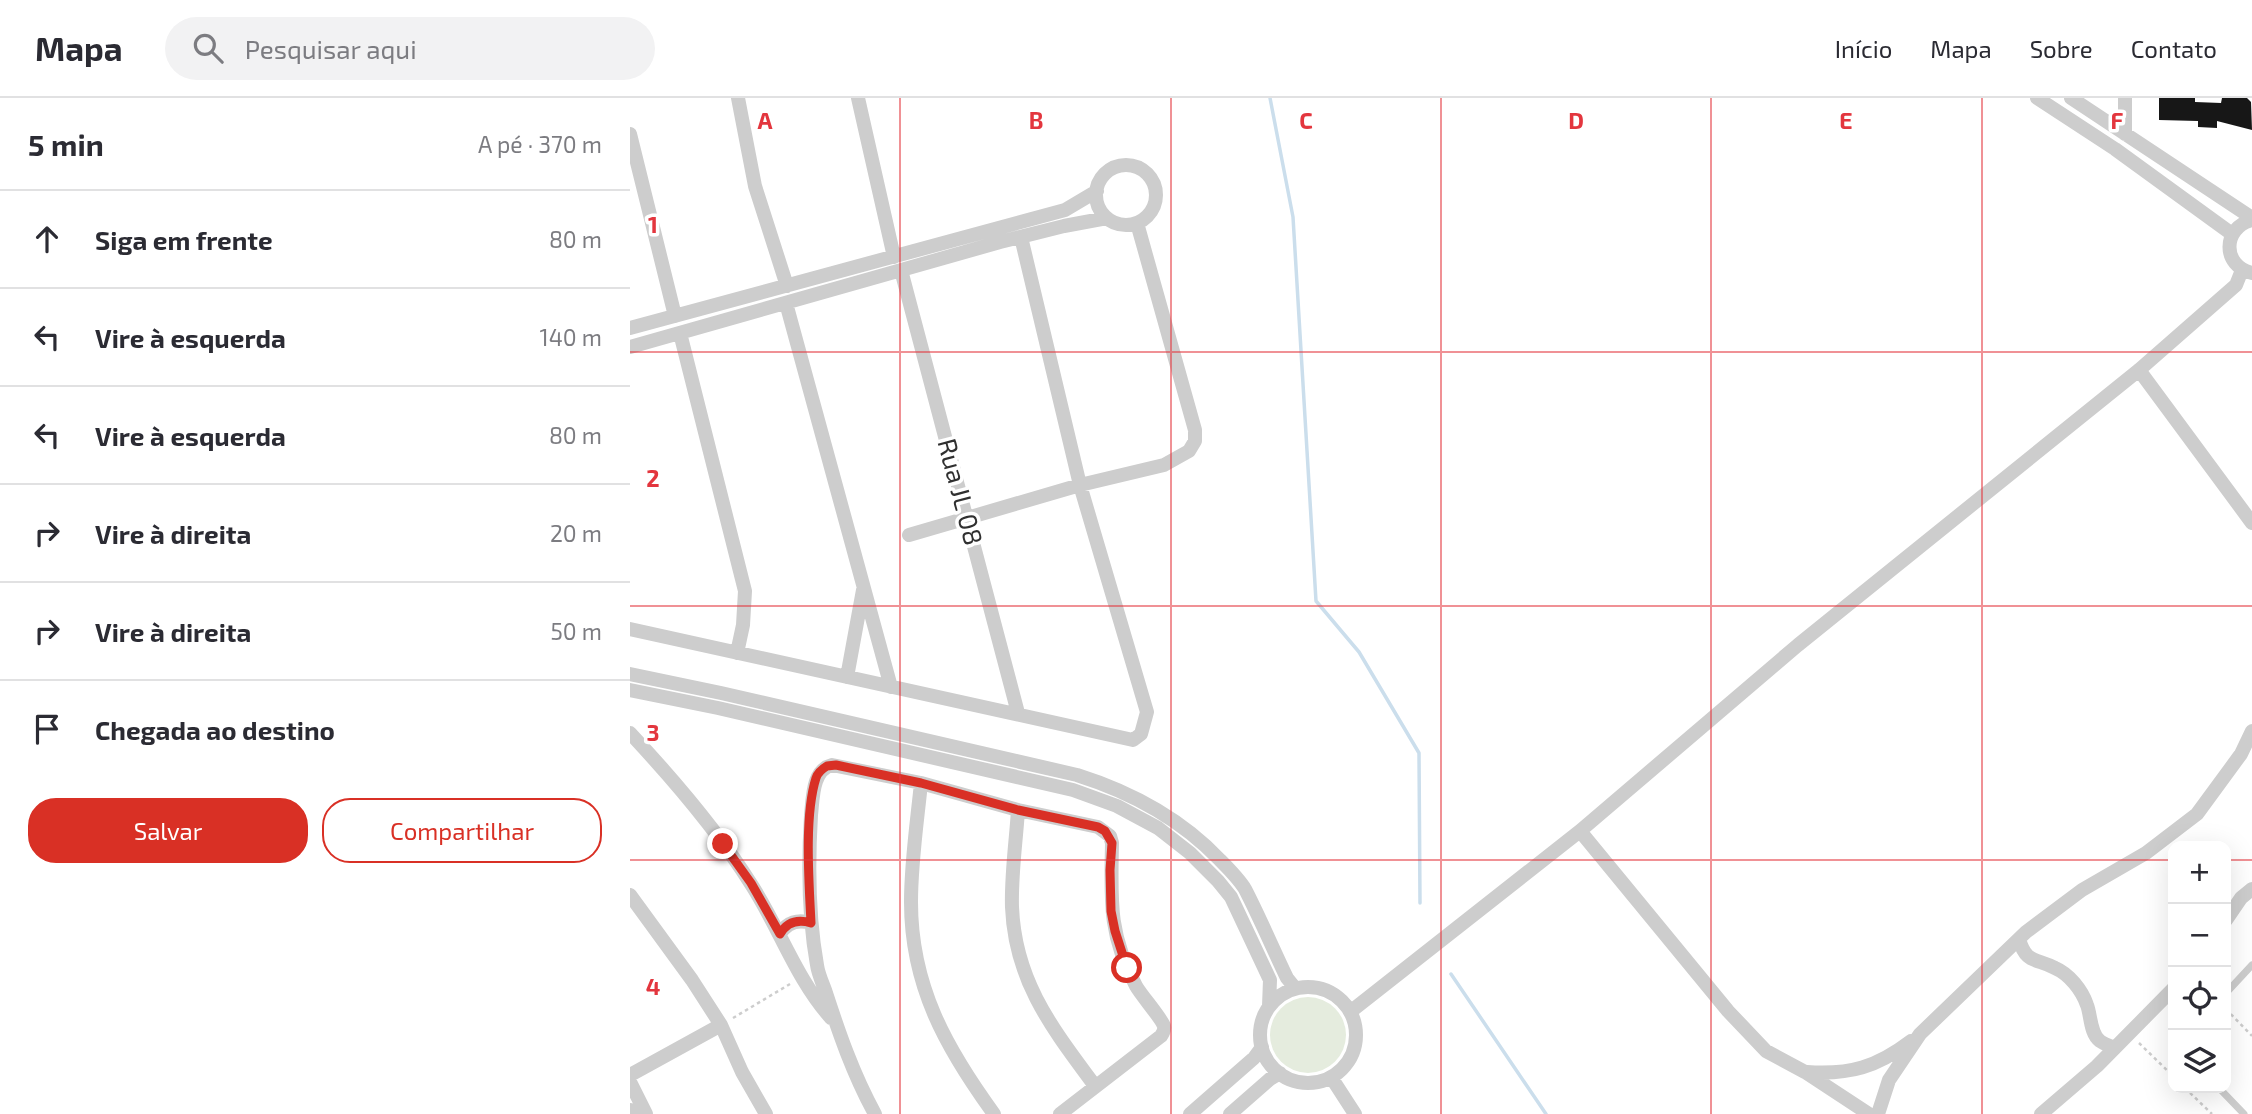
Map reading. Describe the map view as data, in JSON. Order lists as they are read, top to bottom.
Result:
{
  "streets": {
    "street": ["Rua JL 08"]
  },
  "page": {
    "header": "Mapa",
    "search": "Pesquisar aqui",
    "nav": [
      "Início",
      "Mapa",
      "Sobre",
      "Contato"
    ],
    "heading": ["5 min", "A pé · 370 m"],
    "list": [
      ["Siga em frente", "80 m"],
      ["Vire à esquerda", "140 m"],
      ["Vire à esquerda", "80 m"],
      ["Vire à direita", "20 m"],
      ["Vire à direita", "50 m"],
      "Chegada ao destino"
    ],
    "buttons": ["Salvar", "Compartilhar"],
    "map_buttons": ["+", "−"]
  },
  "grid": {
    "columns": [
      "A",
      "B",
      "C",
      "D",
      "E",
      "F"
    ],
    "rows": [
      "1",
      "2",
      "3",
      "4"
    ]
  }
}
